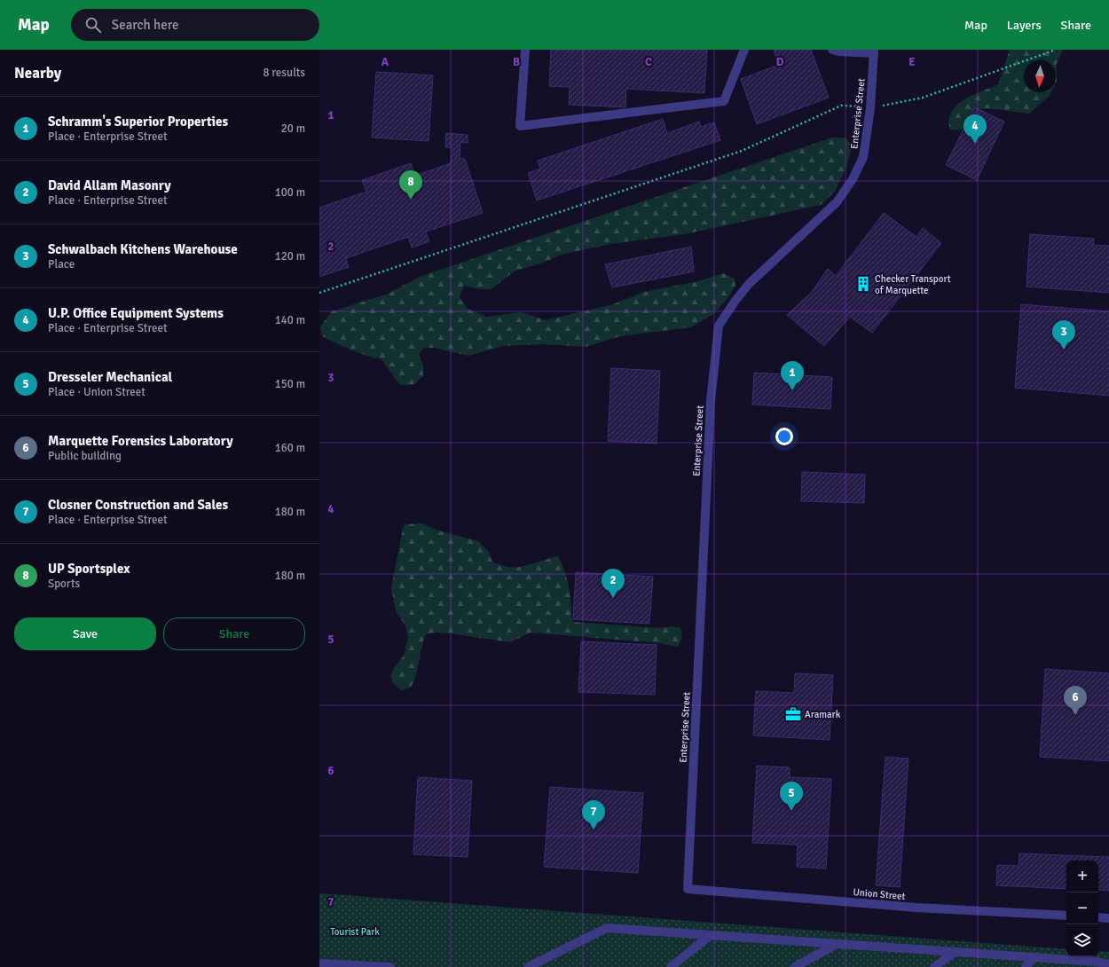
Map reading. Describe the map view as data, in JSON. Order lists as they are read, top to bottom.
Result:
{
  "streets": {
    "street": ["Enterprise Street", "Union Street"]
  },
  "crossings": [
    ["Enterprise Street", "Union Street"]
  ],
  "parks": ["Tourist Park"],
  "places": {
    "building": ["Checker Transport of Marquette"],
    "office": ["Aramark"]
  },
  "north": "bottom",
  "page": {
    "header": "Map",
    "search": "Search here",
    "nav": ["Map", "Layers", "Share"],
    "heading": ["Nearby", "8 results"],
    "list": [
      {
        "mark": "1",
        "name": "Schramm's Superior Properties",
        "note": "Place · Enterprise Street",
        "value": "20 m"
      },
      {
        "mark": "2",
        "name": "David Allam Masonry",
        "note": "Place · Enterprise Street",
        "value": "100 m"
      },
      {
        "mark": "3",
        "name": "Schwalbach Kitchens Warehouse",
        "note": "Place",
        "value": "120 m"
      },
      {
        "mark": "4",
        "name": "U.P. Office Equipment Systems",
        "note": "Place · Enterprise Street",
        "value": "140 m"
      },
      {
        "mark": "5",
        "name": "Dresseler Mechanical",
        "note": "Place · Union Street",
        "value": "150 m"
      },
      {
        "mark": "6",
        "name": "Marquette Forensics Laboratory",
        "note": "Public building",
        "value": "160 m"
      },
      {
        "mark": "7",
        "name": "Closner Construction and Sales",
        "note": "Place · Enterprise Street",
        "value": "180 m"
      },
      {
        "mark": "8",
        "name": "UP Sportsplex",
        "note": "Sports",
        "value": "180 m"
      }
    ],
    "pins": [
      "4",
      "8",
      "3",
      "1",
      "2",
      "6",
      "5",
      "7"
    ],
    "buttons": ["Save", "Share"],
    "map_buttons": ["+", "−"]
  },
  "grid": {
    "columns": [
      "A",
      "B",
      "C",
      "D",
      "E"
    ],
    "rows": [
      "1",
      "2",
      "3",
      "4",
      "5",
      "6",
      "7"
    ]
  }
}
